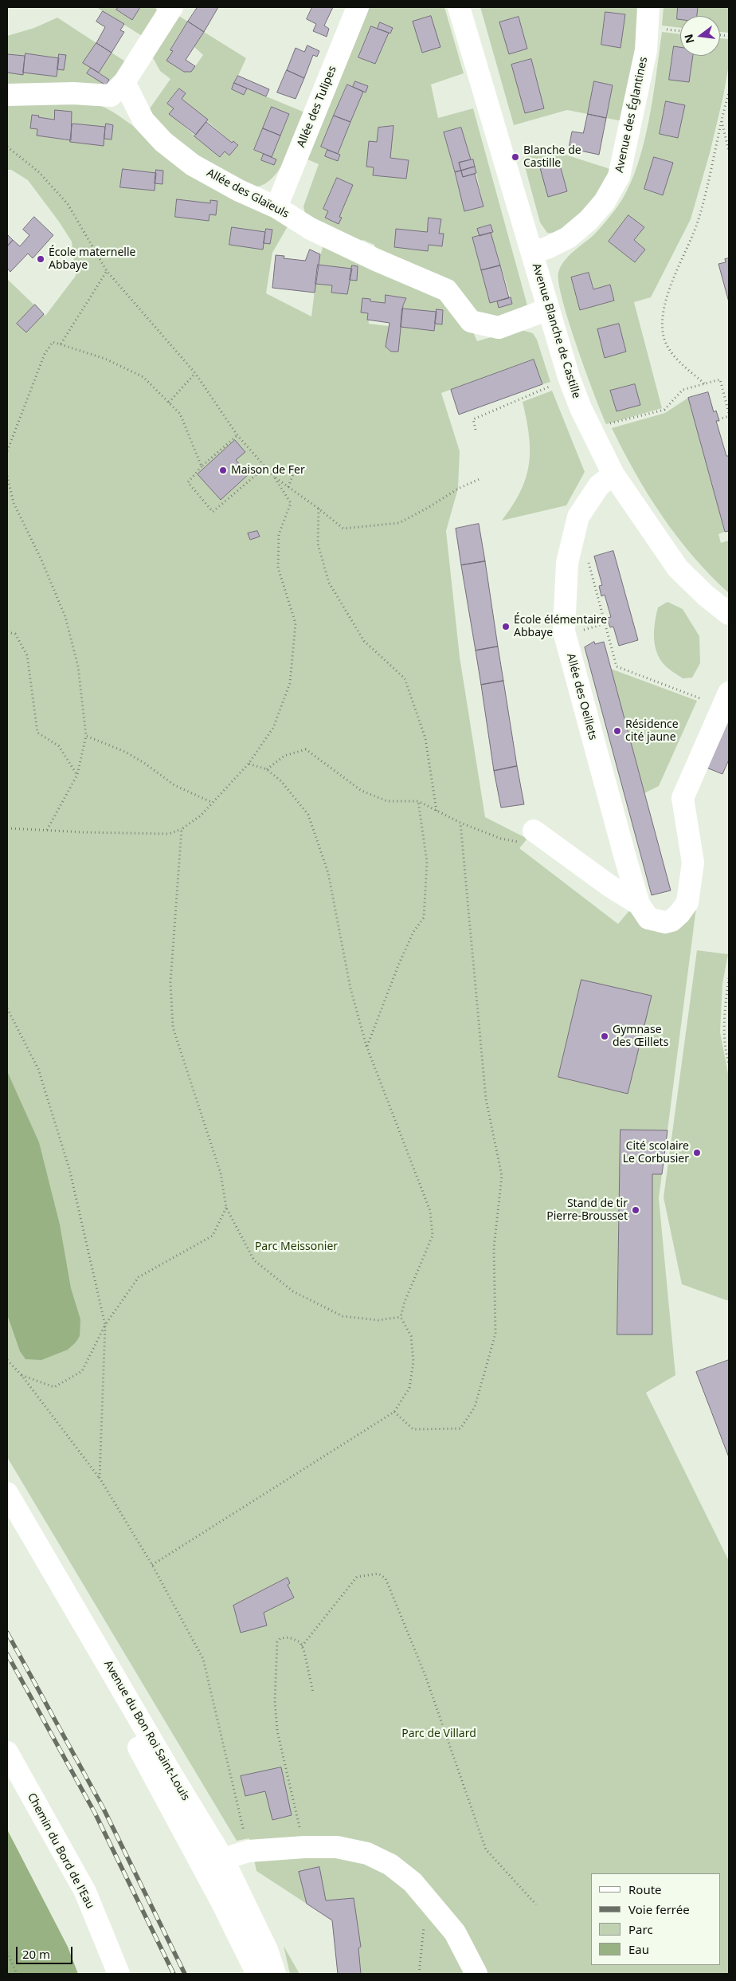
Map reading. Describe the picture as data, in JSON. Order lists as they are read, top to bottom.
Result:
{
  "streets": {
    "street": [
      "Allée des Tulipes",
      "Avenue des Églantines",
      "Allée des Glaïeuls",
      "Avenue Blanche de Castille",
      "Allée des Oeillets",
      "Avenue du Bon Roi Saint-Louis",
      "Chemin du Bord de l'Eau"
    ]
  },
  "crossings": [
    ["Allée des Tulipes", "Allée des Glaïeuls"],
    ["Avenue des Églantines", "Avenue Blanche de Castille"],
    ["Allée des Glaïeuls", "Avenue Blanche de Castille"],
    ["Avenue Blanche de Castille", "Allée des Oeillets"]
  ],
  "parks": ["Parc Meissonier", "Parc de Villard"],
  "places": [
    "Blanche de Castille",
    "École maternelle Abbaye",
    "Maison de Fer",
    "École élémentaire Abbaye",
    "Résidence cité jaune",
    "Gymnase des Œillets",
    "Cité scolaire Le Corbusier",
    "Stand de tir Pierre-Brousset"
  ],
  "legend": [
    "Route",
    "Voie ferrée",
    "Parc",
    "Eau"
  ],
  "scale_bar": "20 m",
  "north": "left"
}
